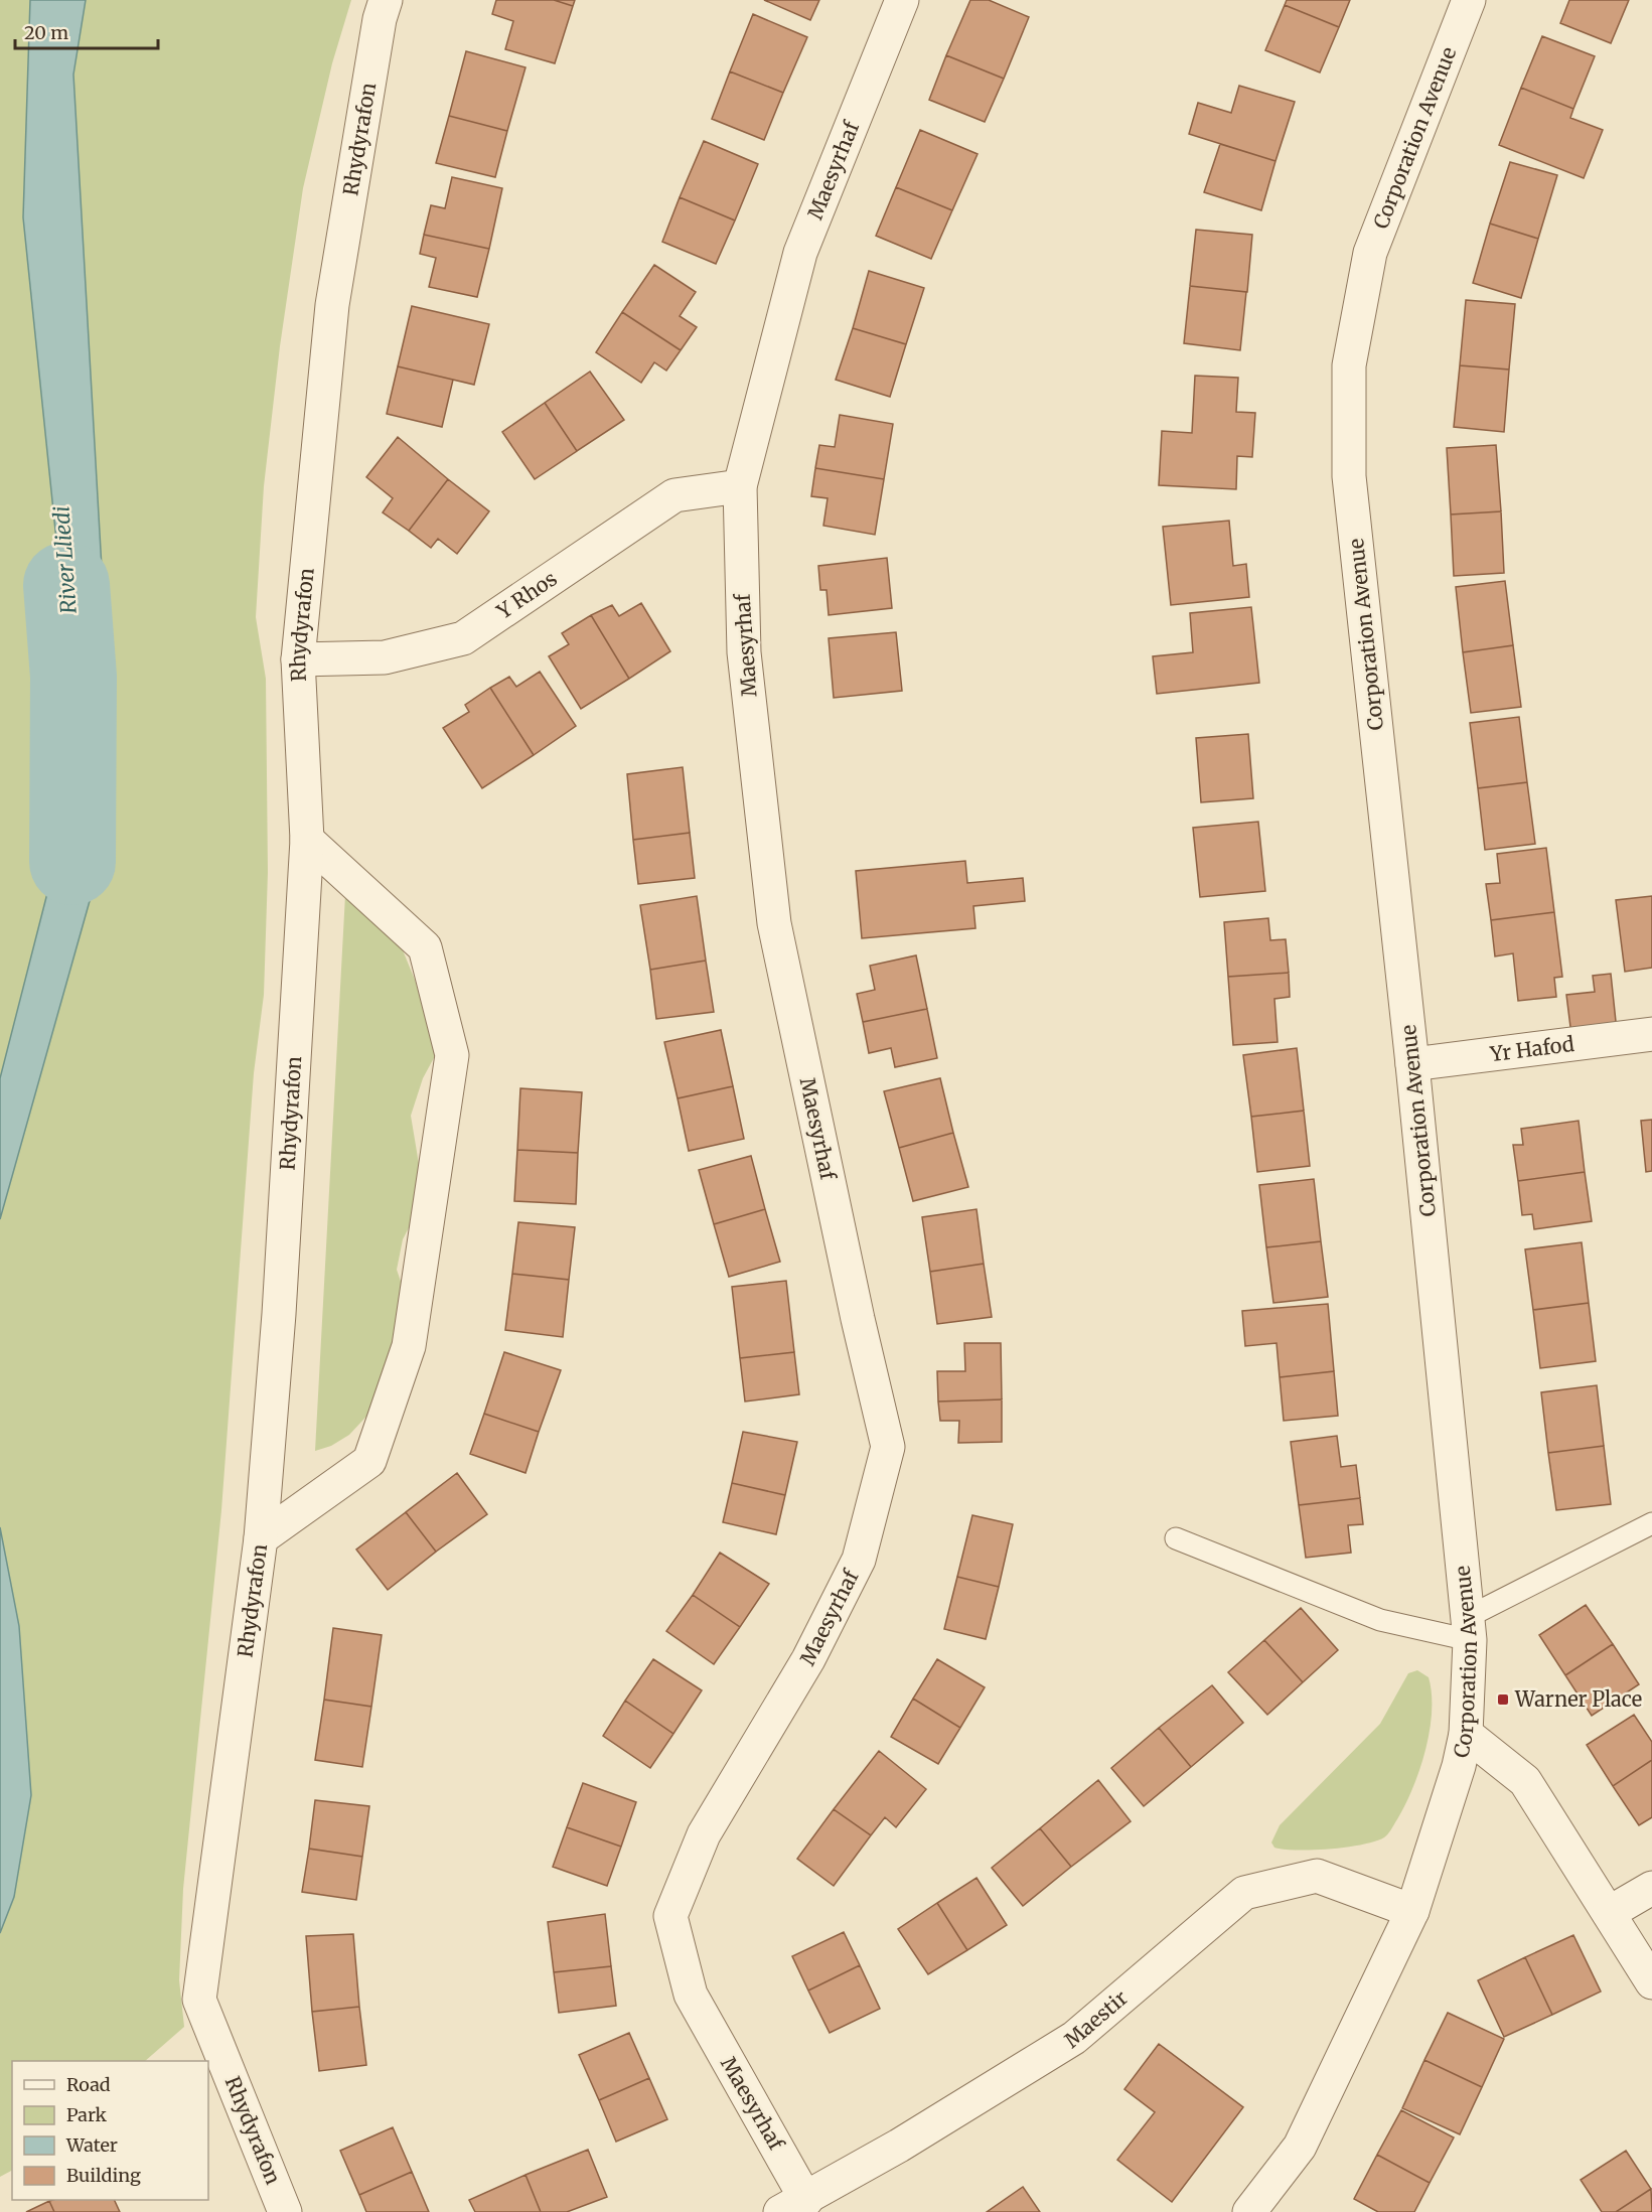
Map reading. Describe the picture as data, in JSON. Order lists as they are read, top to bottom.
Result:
{
  "streets": {
    "street": [
      "Corporation Avenue",
      "Rhydyrafon",
      "Maesyrhaf",
      "Y Rhos",
      "Yr Hafod",
      "Maestir"
    ]
  },
  "crossings": [
    ["Corporation Avenue", "Yr Hafod"],
    ["Corporation Avenue", "Maestir"],
    ["Rhydyrafon", "Y Rhos"],
    ["Maesyrhaf", "Y Rhos"],
    ["Maesyrhaf", "Maestir"]
  ],
  "water": ["River Lliedi"],
  "places": {
    "transit": ["Warner Place"]
  },
  "legend": [
    "Road",
    "Park",
    "Water",
    "Building"
  ],
  "scale_bar": "20 m"
}
